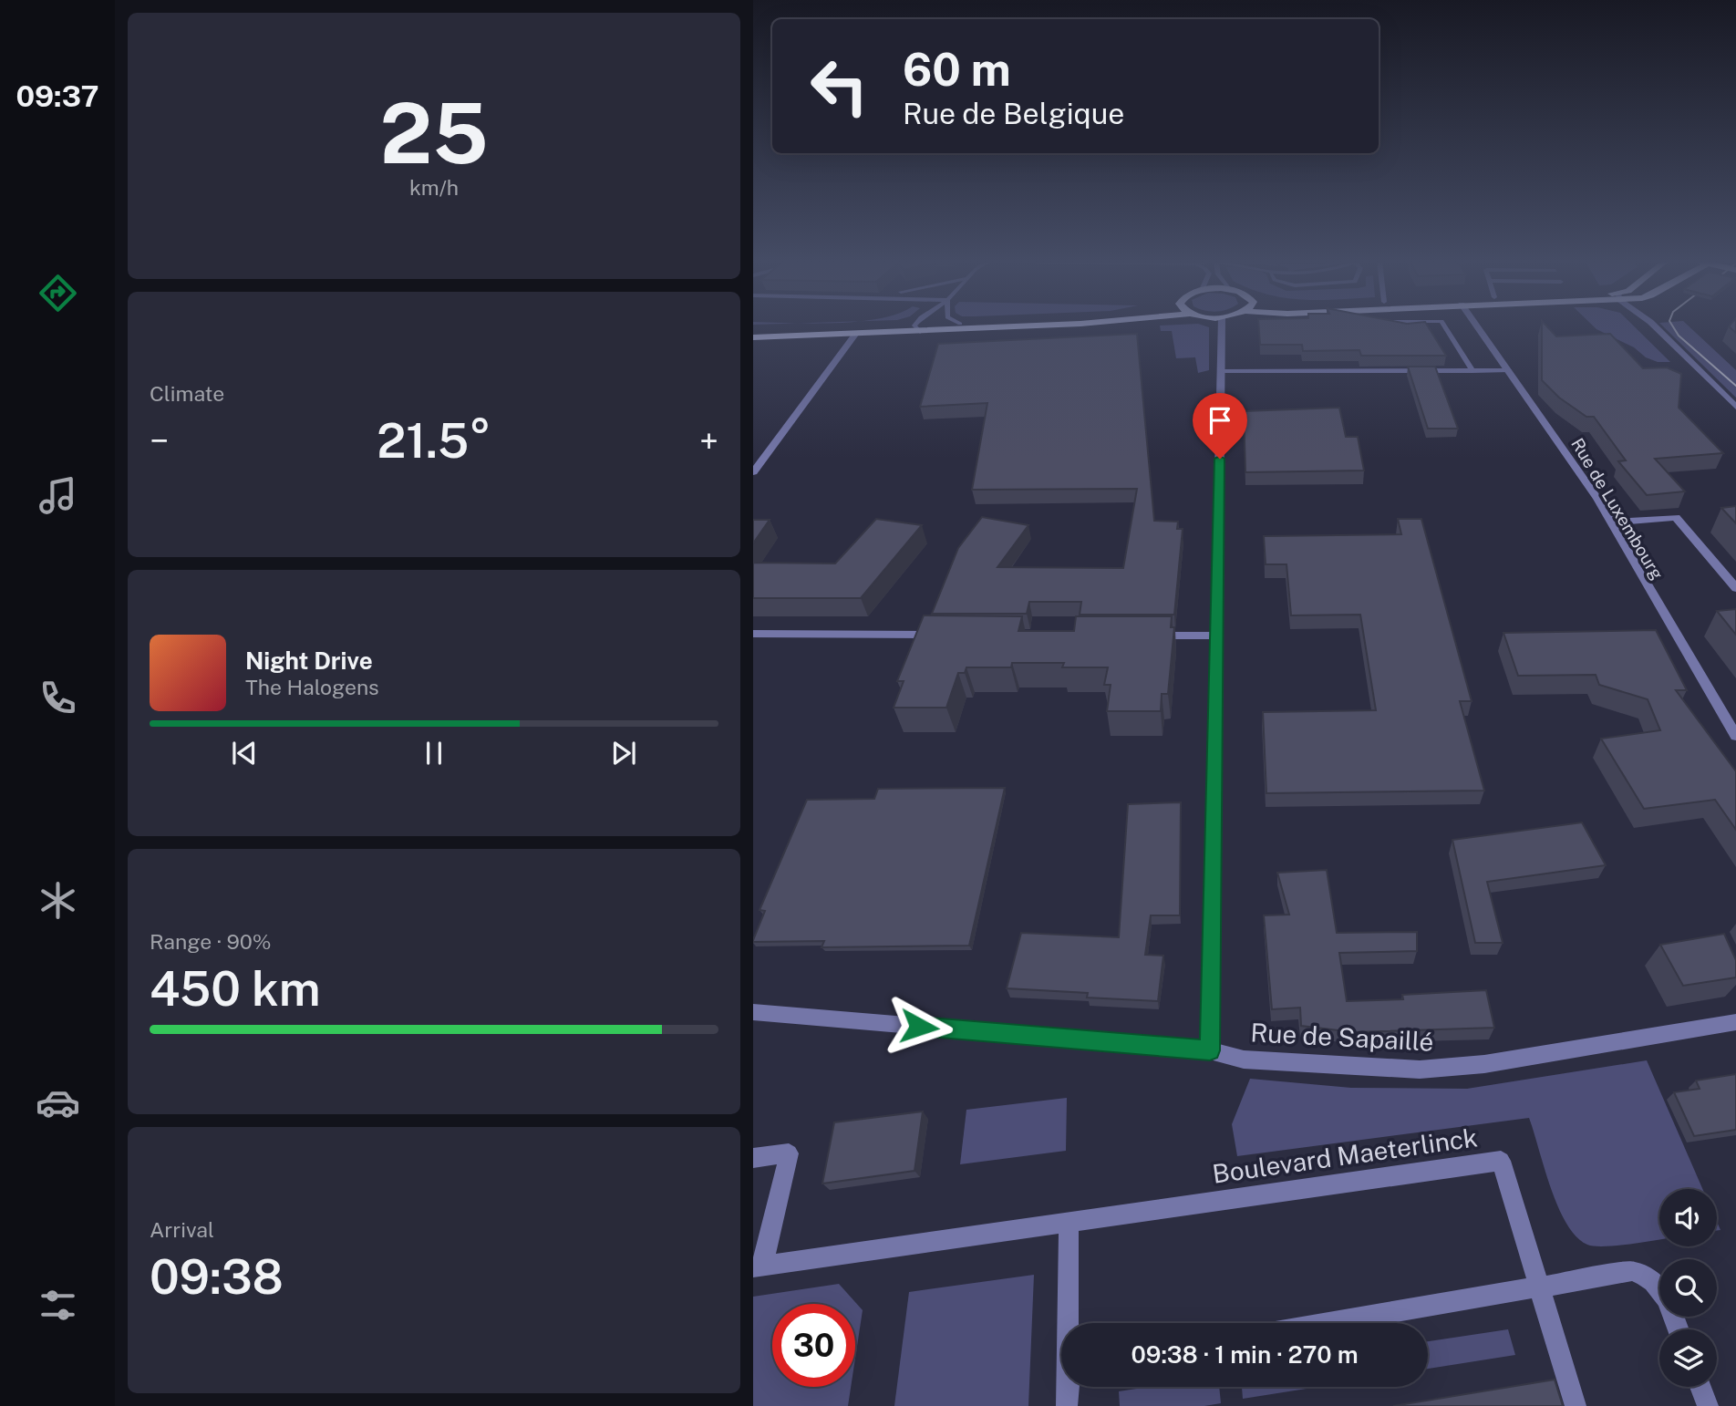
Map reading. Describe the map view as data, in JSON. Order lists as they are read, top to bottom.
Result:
{
  "streets": {
    "street": ["Rue de Luxembourg", "Rue de Sapaillé", "Boulevard Maeterlinck"]
  },
  "page": {
    "tabs": "09:37",
    "tile": [
      ["25", "km/h"],
      "Climate",
      ["Range · 90%", "450 km"],
      ["Arrival", "09:38"]
    ],
    "turn": ["60 m", "Rue de Belgique"],
    "heat": ["−", "21.5°", "+"],
    "song": ["Night Drive", "The Halogens"],
    "limit": "30",
    "trip": "09:38 · 1 min · 270 m"
  }
}
